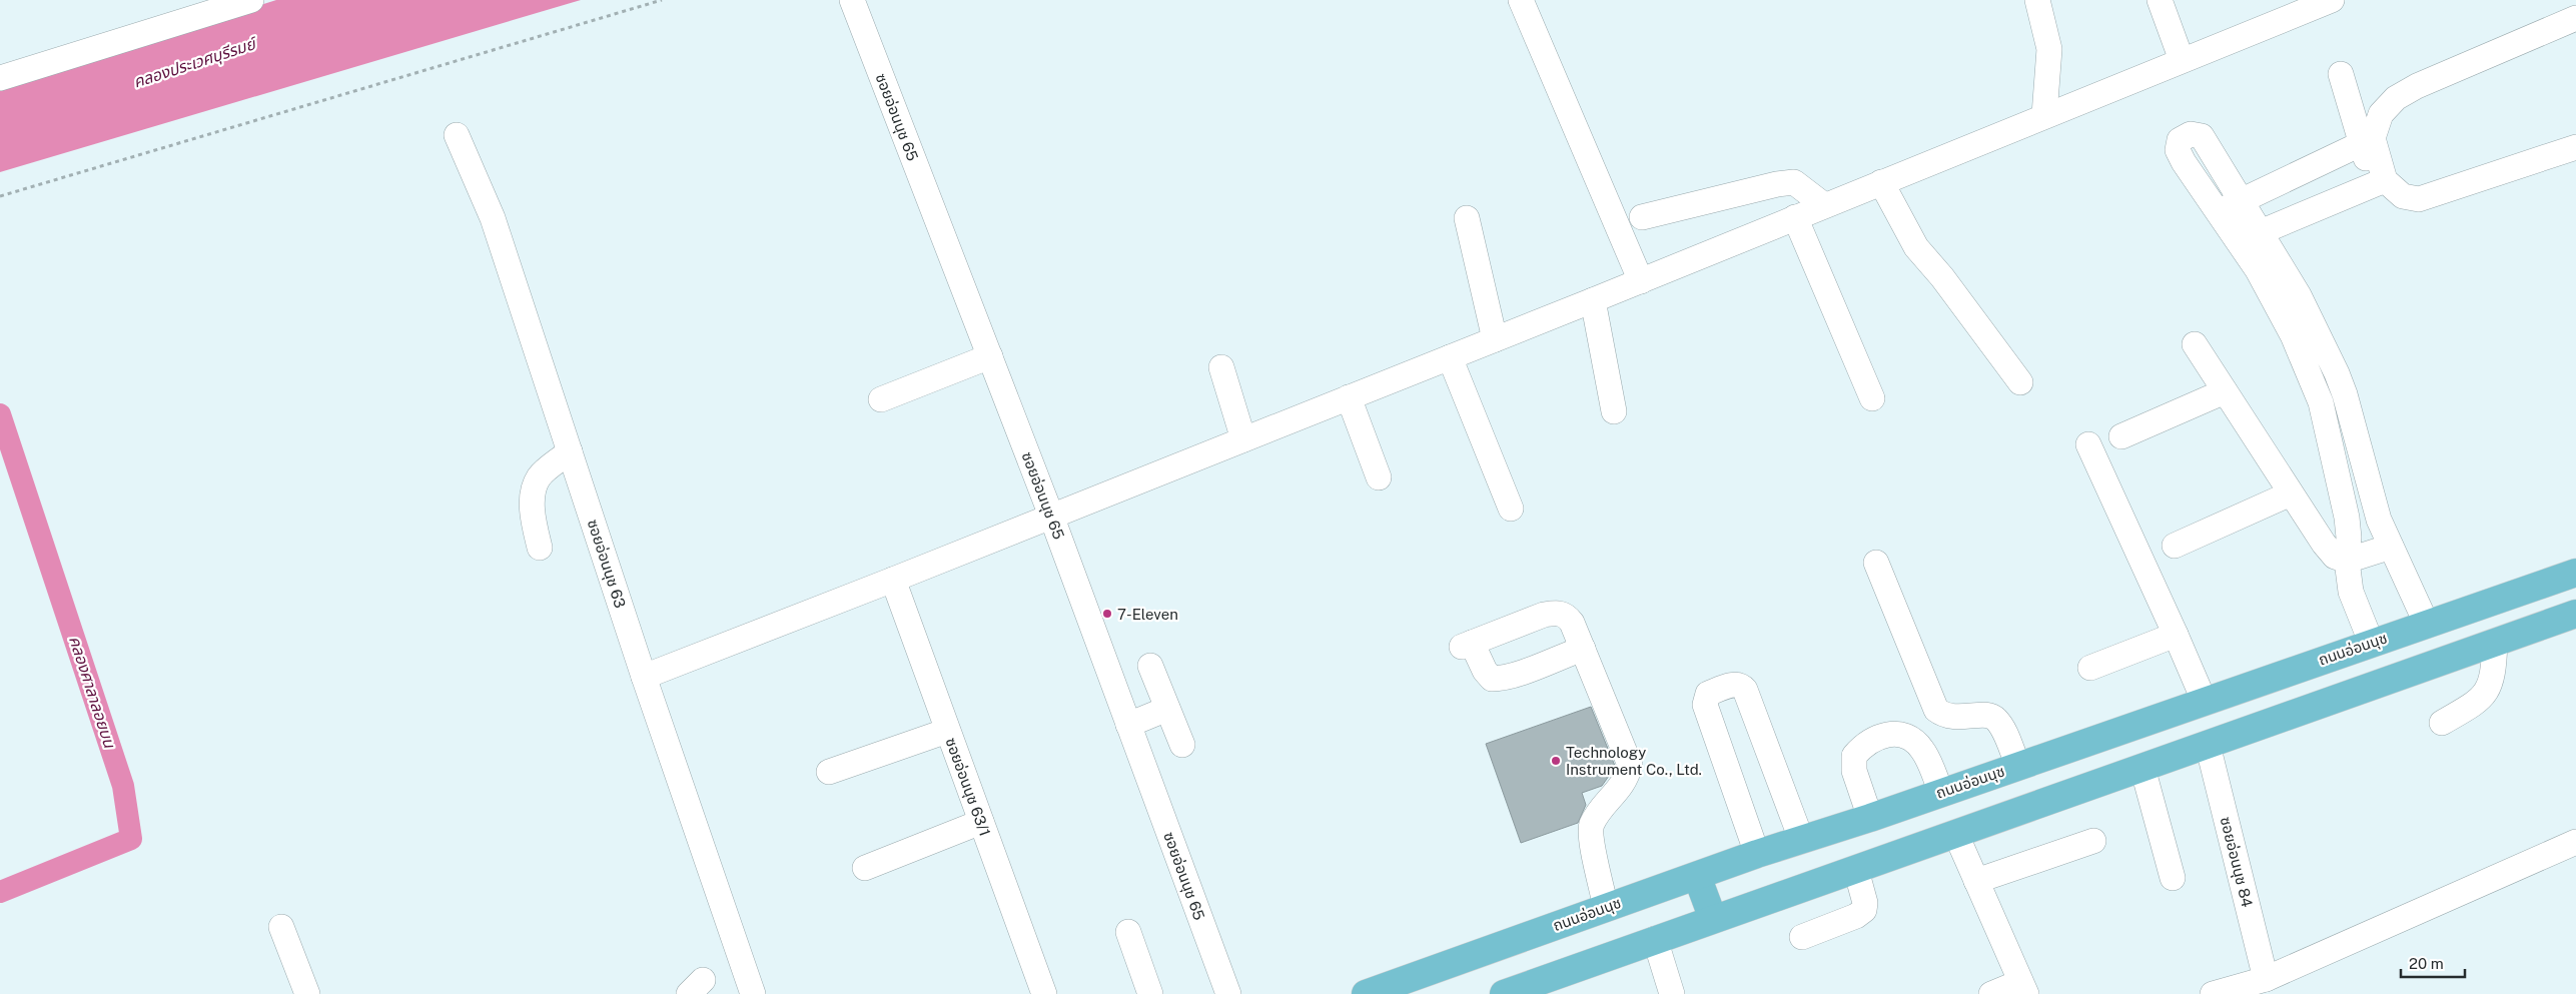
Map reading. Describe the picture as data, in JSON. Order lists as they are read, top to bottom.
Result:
{
  "streets": {
    "main road": ["ถนนอ่อนนุช"],
    "street": [
      "ซอยอ่อนนุช 65",
      "ซอยอ่อนนุช 63",
      "ซอยอ่อนนุช 63/1",
      "ซอยอ่อนนุช 84"
    ]
  },
  "water": ["คลองประเวศบุรีรมย์", "คลองศาลาลอยบน"],
  "places": ["7-Eleven", "Technology Instrument Co., Ltd."],
  "scale_bar": "20 m"
}
